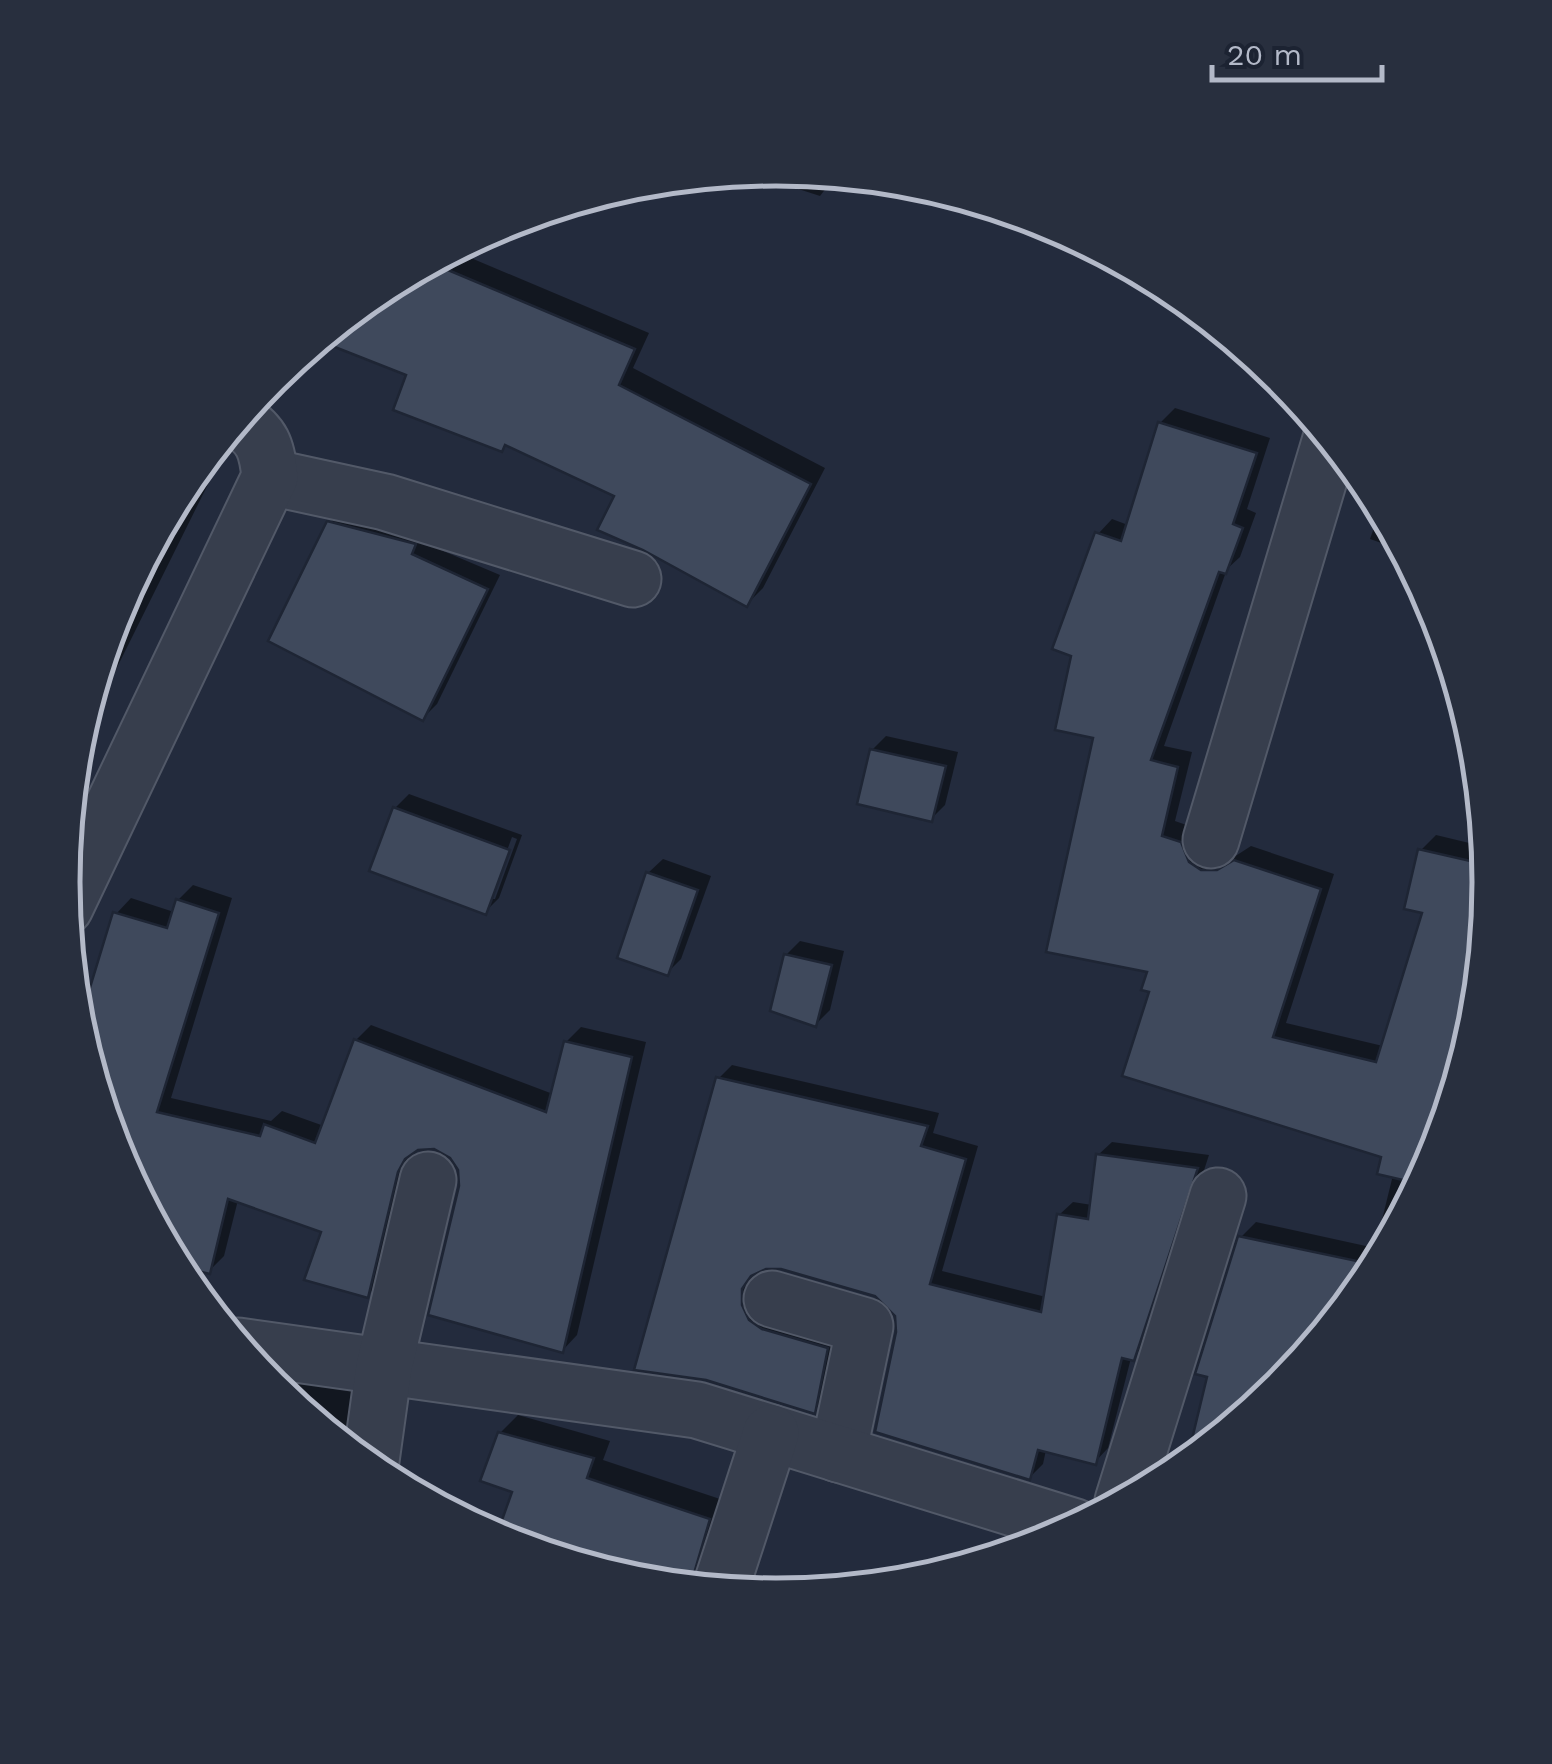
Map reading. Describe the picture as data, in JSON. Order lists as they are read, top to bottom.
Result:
{
  "scale_bar": "20 m"
}
